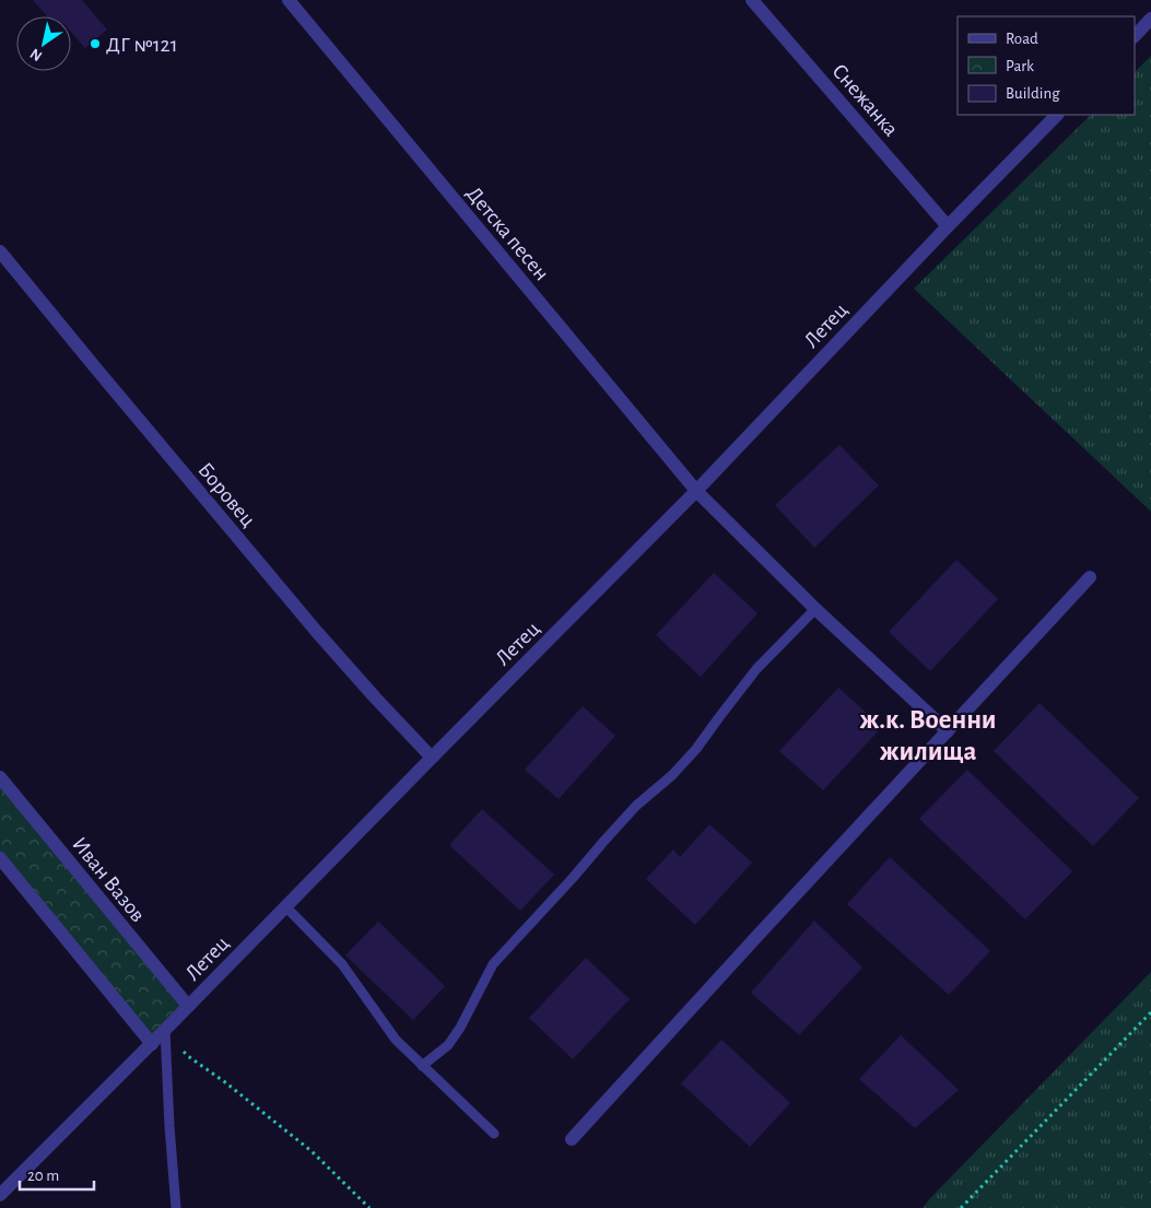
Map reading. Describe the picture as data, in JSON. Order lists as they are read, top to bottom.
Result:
{
  "streets": {
    "street": [
      "Снежанка",
      "Детска песен",
      "Летец",
      "Боровец",
      "Иван Вазов"
    ]
  },
  "crossings": [
    ["Снежанка", "Летец"],
    ["Детска песен", "Летец"],
    ["Летец", "Боровец"],
    ["Летец", "Иван Вазов"]
  ],
  "districts": ["ж.к. Военни жилища"],
  "places": ["ДГ №121"],
  "legend": ["Road", "Park", "Building"],
  "scale_bar": "20 m",
  "north": "bottom left"
}
